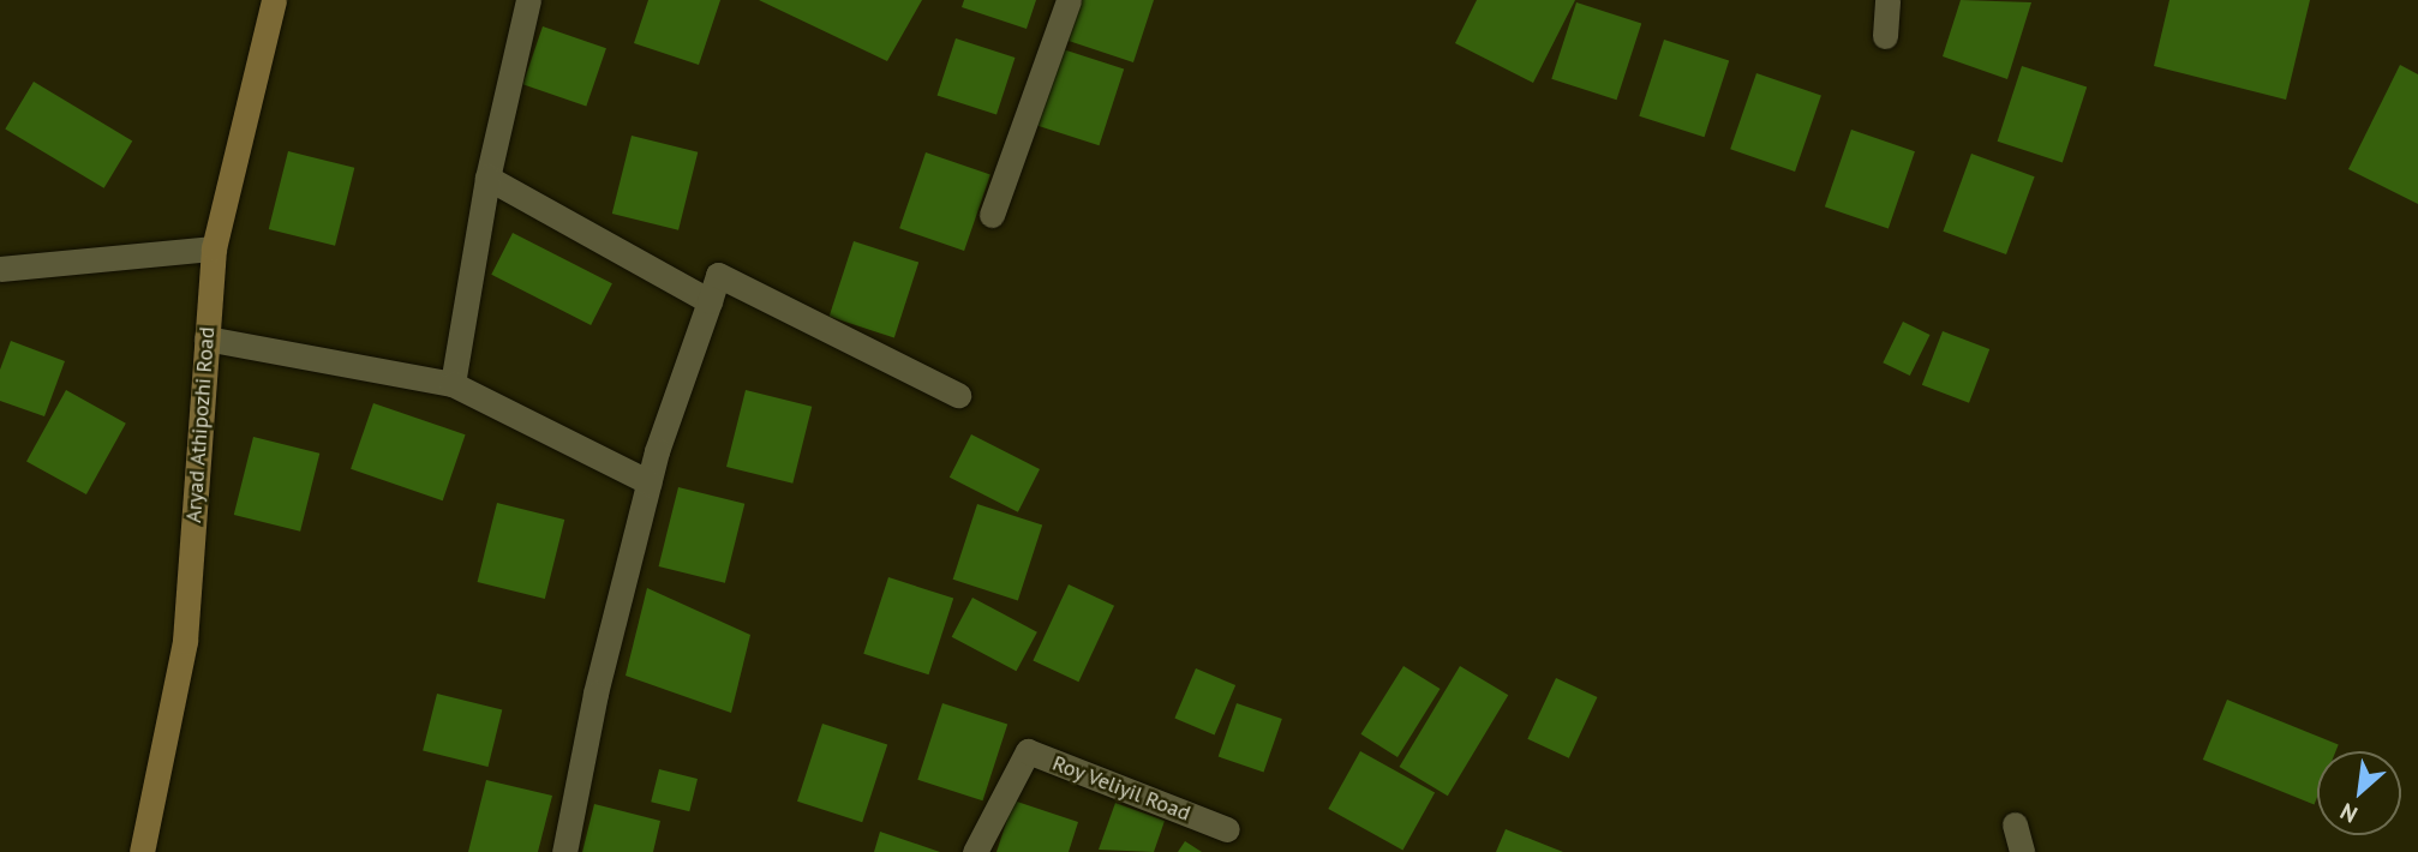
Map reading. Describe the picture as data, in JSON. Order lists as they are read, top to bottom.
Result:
{
  "streets": {
    "street": ["Aryad Athipozhi Road", "Roy Veliyil Road"]
  },
  "north": "bottom left"
}
